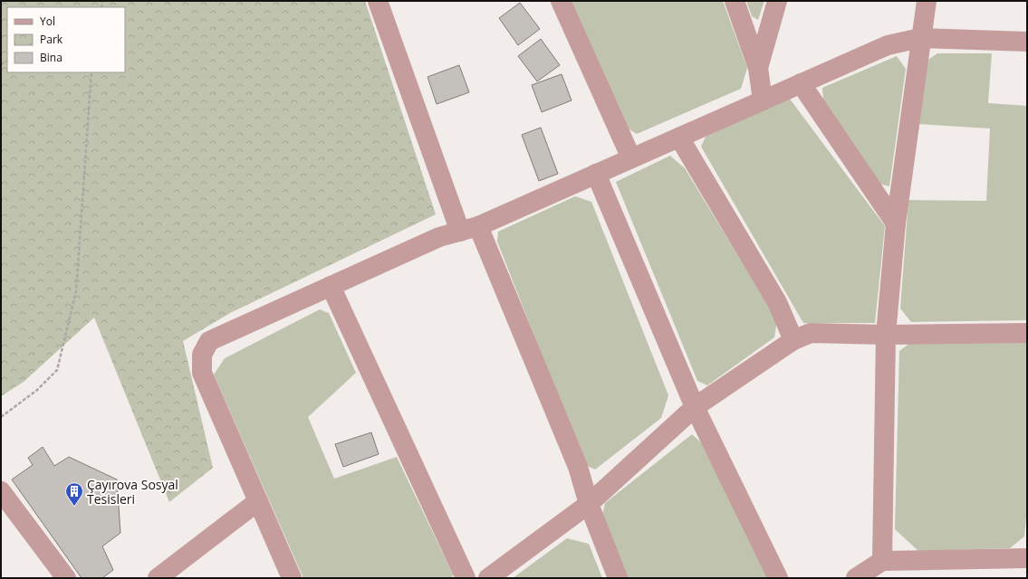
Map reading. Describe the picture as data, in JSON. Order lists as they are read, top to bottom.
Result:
{
  "places": {
    "building": ["Çayırova Sosyal Tesisleri"]
  },
  "legend": ["Yol", "Park", "Bina"]
}
